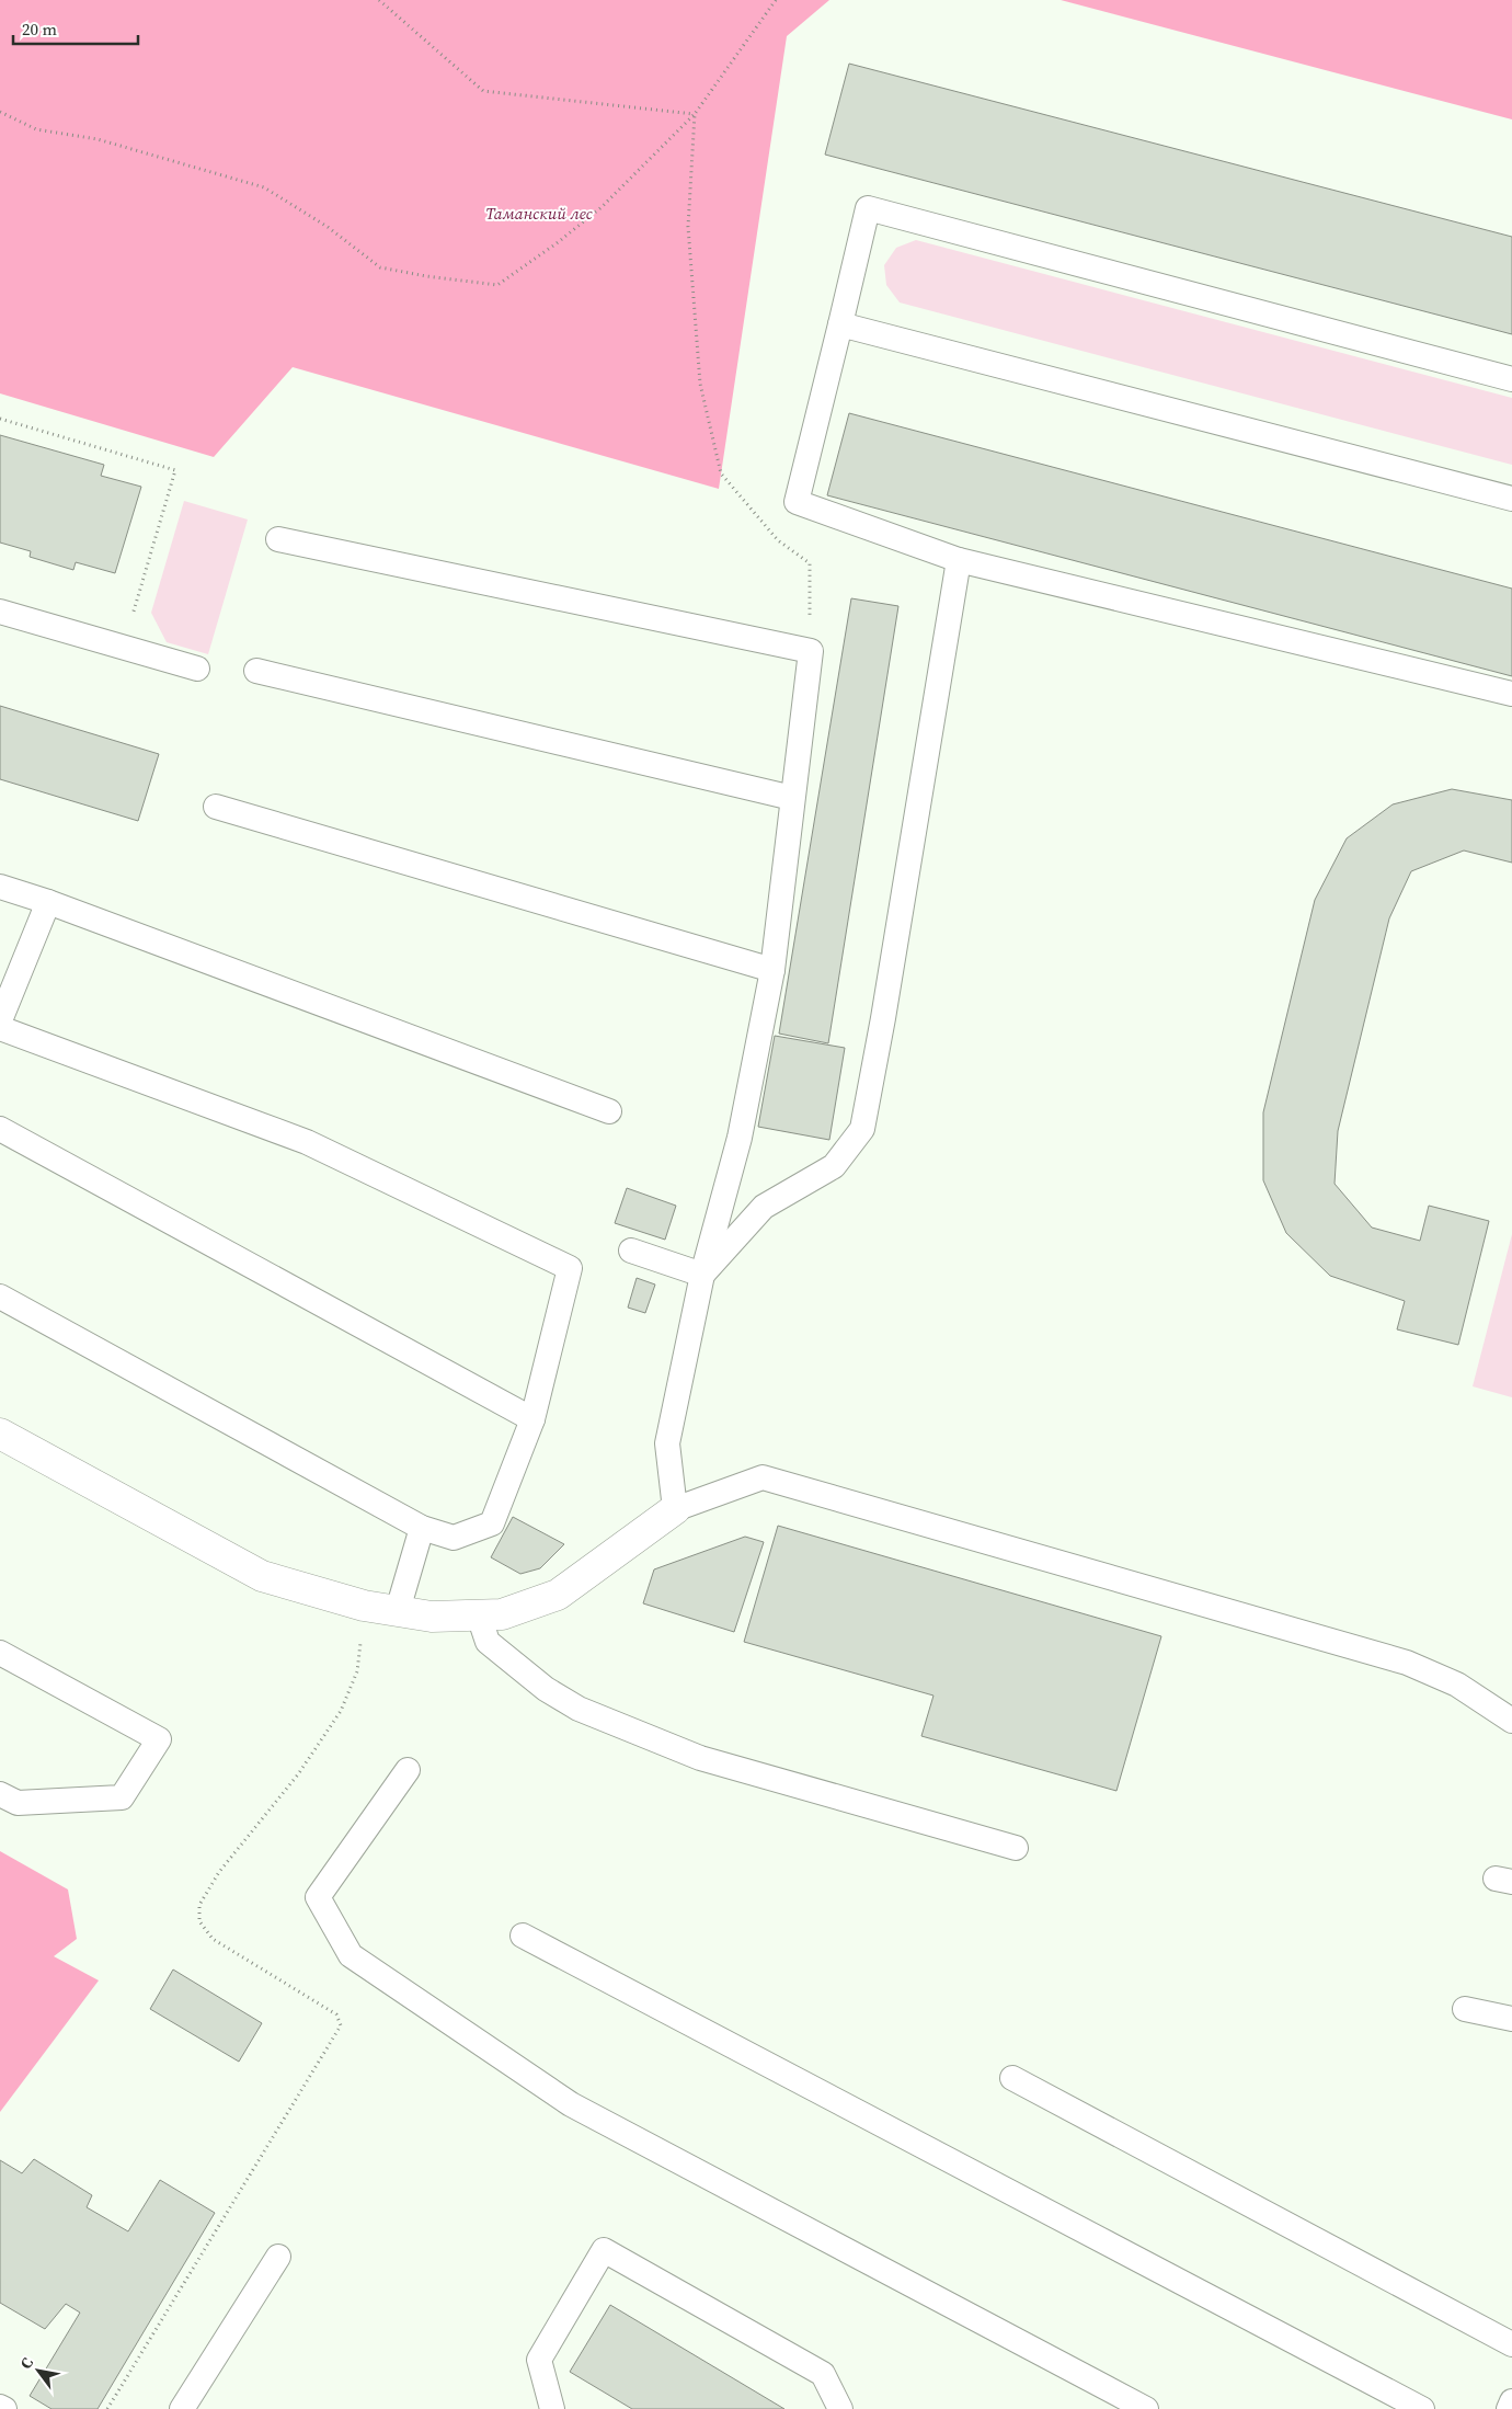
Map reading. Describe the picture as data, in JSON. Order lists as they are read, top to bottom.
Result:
{
  "parks": ["Таманский лес"],
  "scale_bar": "20 m",
  "north": "top left"
}
